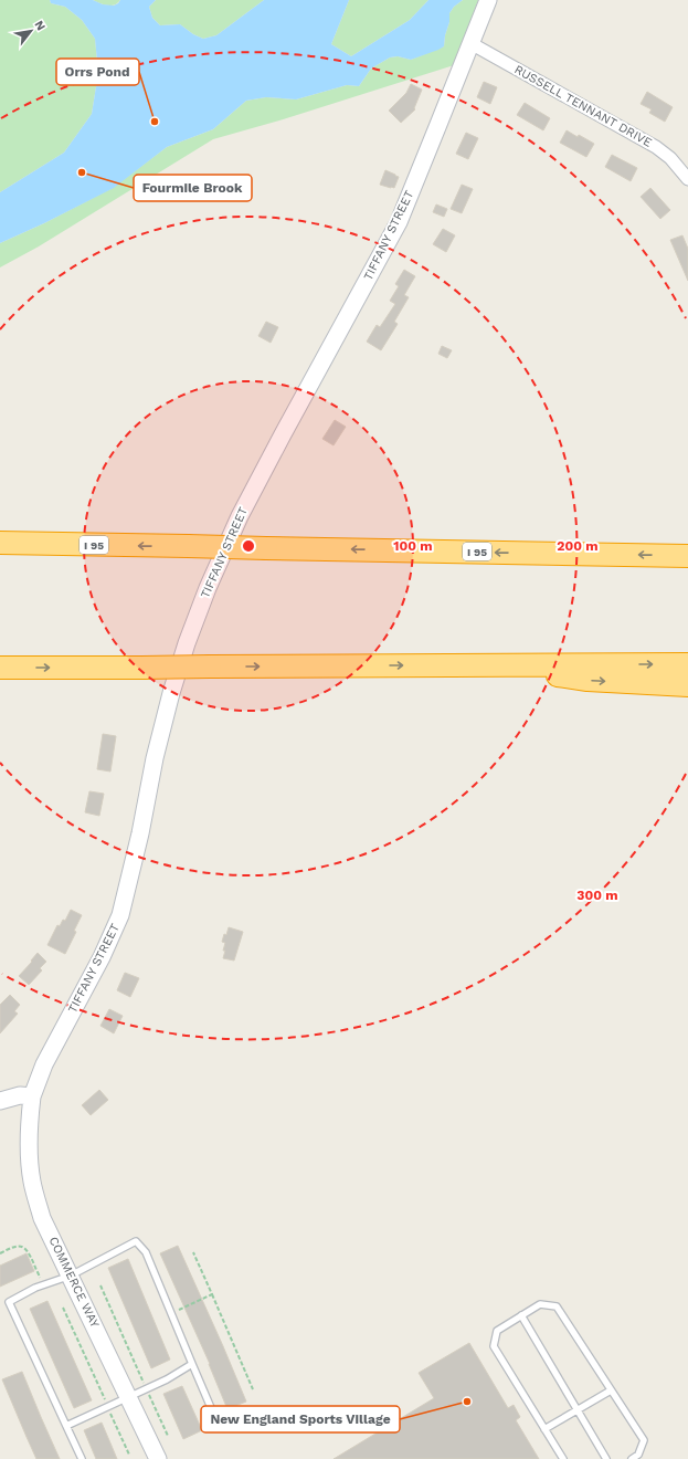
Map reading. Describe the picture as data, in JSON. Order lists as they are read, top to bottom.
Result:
{
  "streets": {
    "highway": ["I 95"],
    "street": ["RUSSELL TENNANT DRIVE", "TIFFANY STREET", "COMMERCE WAY"]
  },
  "crossings": [
    ["RUSSELL TENNANT DRIVE", "TIFFANY STREET"],
    ["TIFFANY STREET", "COMMERCE WAY"]
  ],
  "places": ["Orrs Pond", "Fourmile Brook", "New England Sports Village"],
  "north": "top right",
  "rings": ["100 m", "200 m", "300 m"]
}
